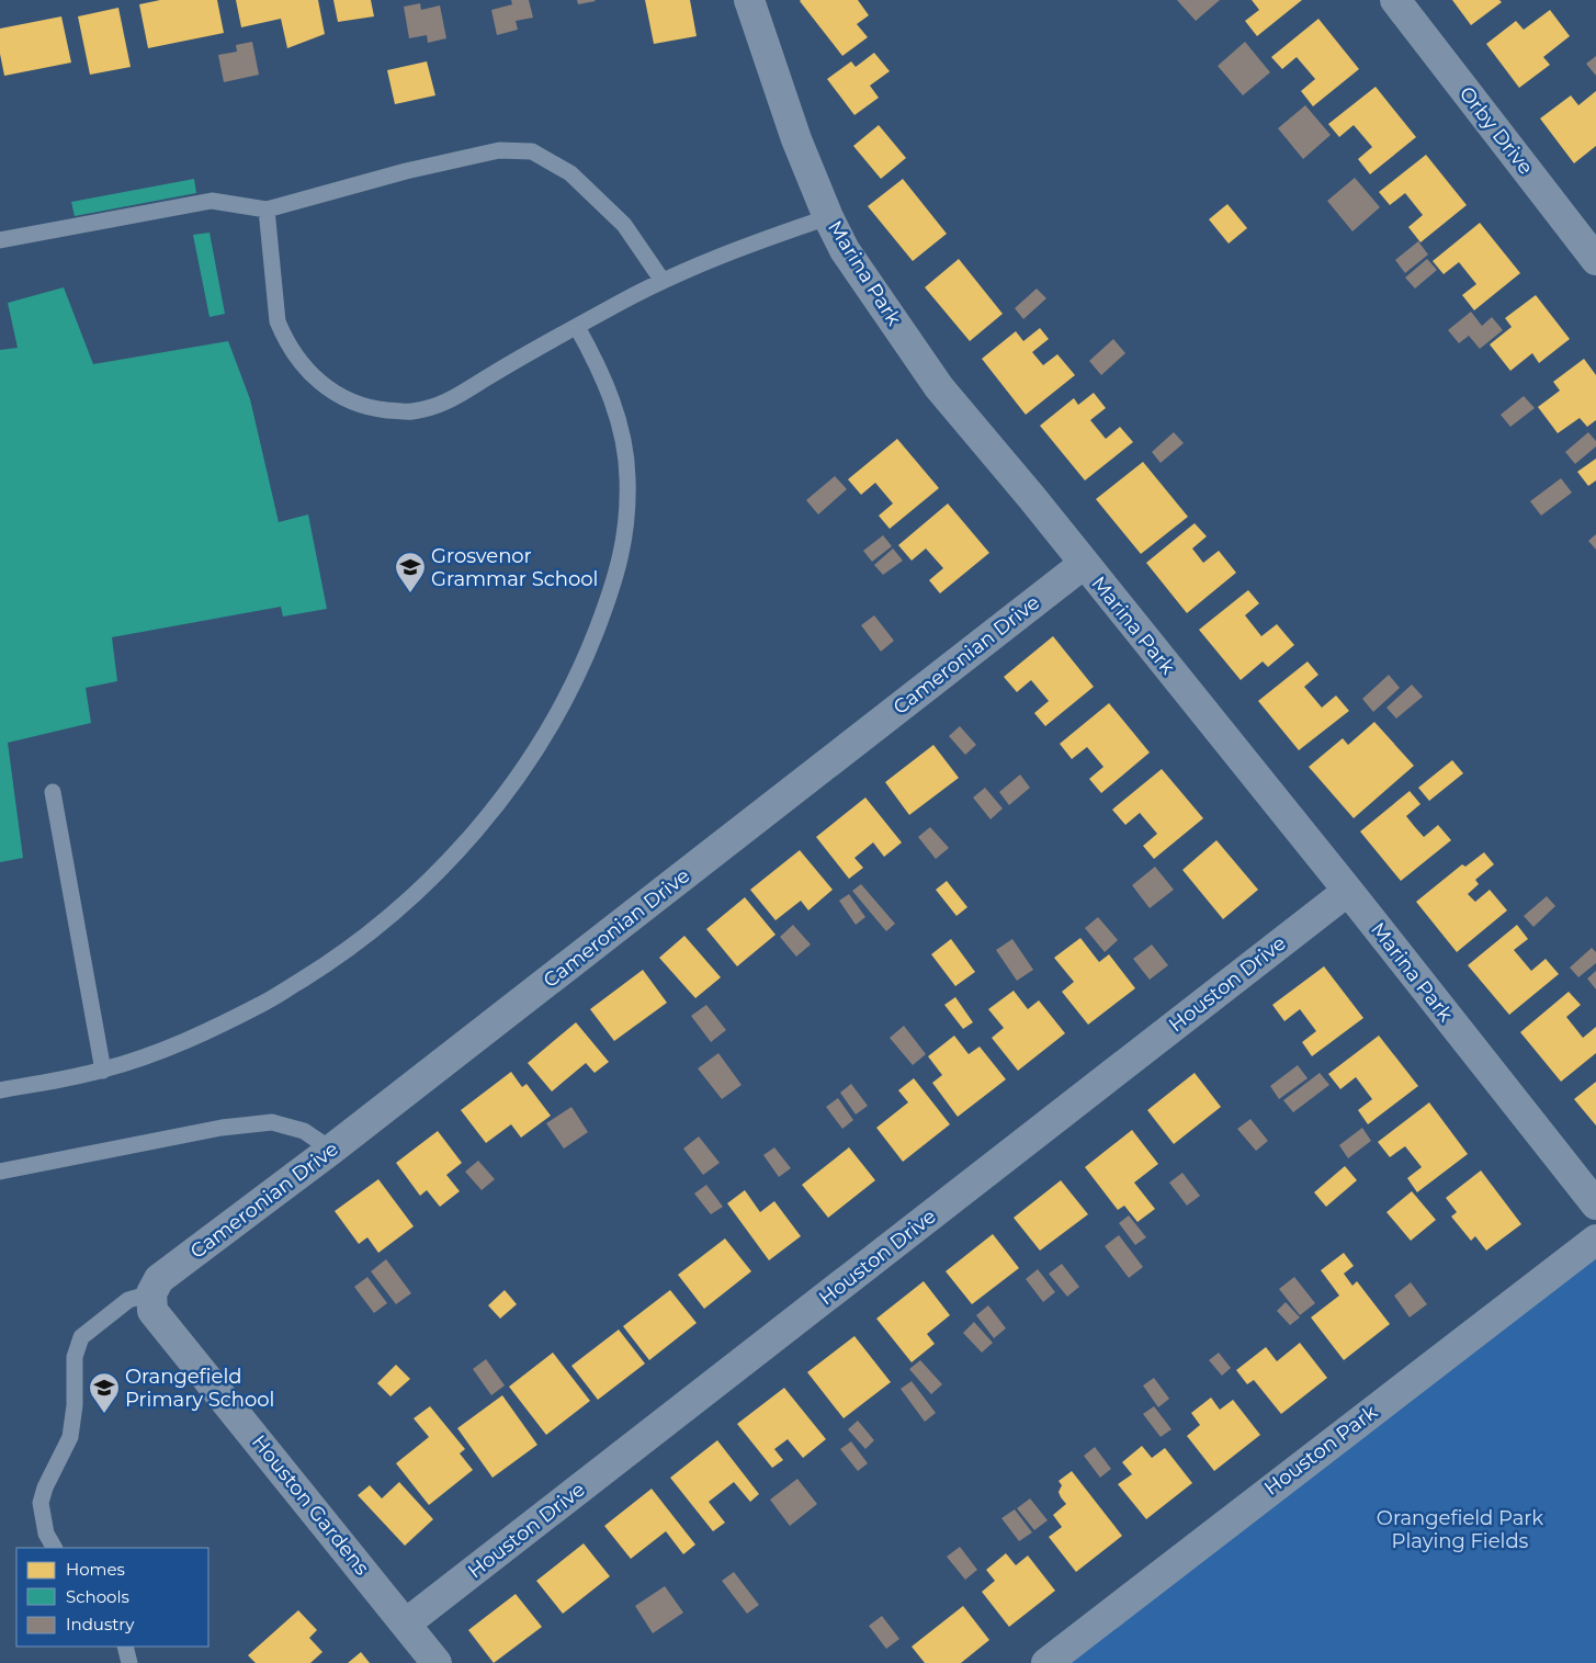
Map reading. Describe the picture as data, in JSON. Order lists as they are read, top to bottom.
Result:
{
  "streets": {
    "street": [
      "Orby Drive",
      "Marina Park",
      "Cameronian Drive",
      "Houston Drive",
      "Houston Park",
      "Houston Gardens"
    ]
  },
  "crossings": [
    ["Marina Park", "Cameronian Drive"],
    ["Marina Park", "Houston Drive"],
    ["Cameronian Drive", "Houston Gardens"],
    ["Houston Drive", "Houston Gardens"]
  ],
  "parks": ["Orangefield Park Playing Fields"],
  "places": {
    "school or university": ["Grosvenor Grammar School", "Orangefield Primary School"]
  },
  "legend": ["Homes", "Schools", "Industry"]
}
